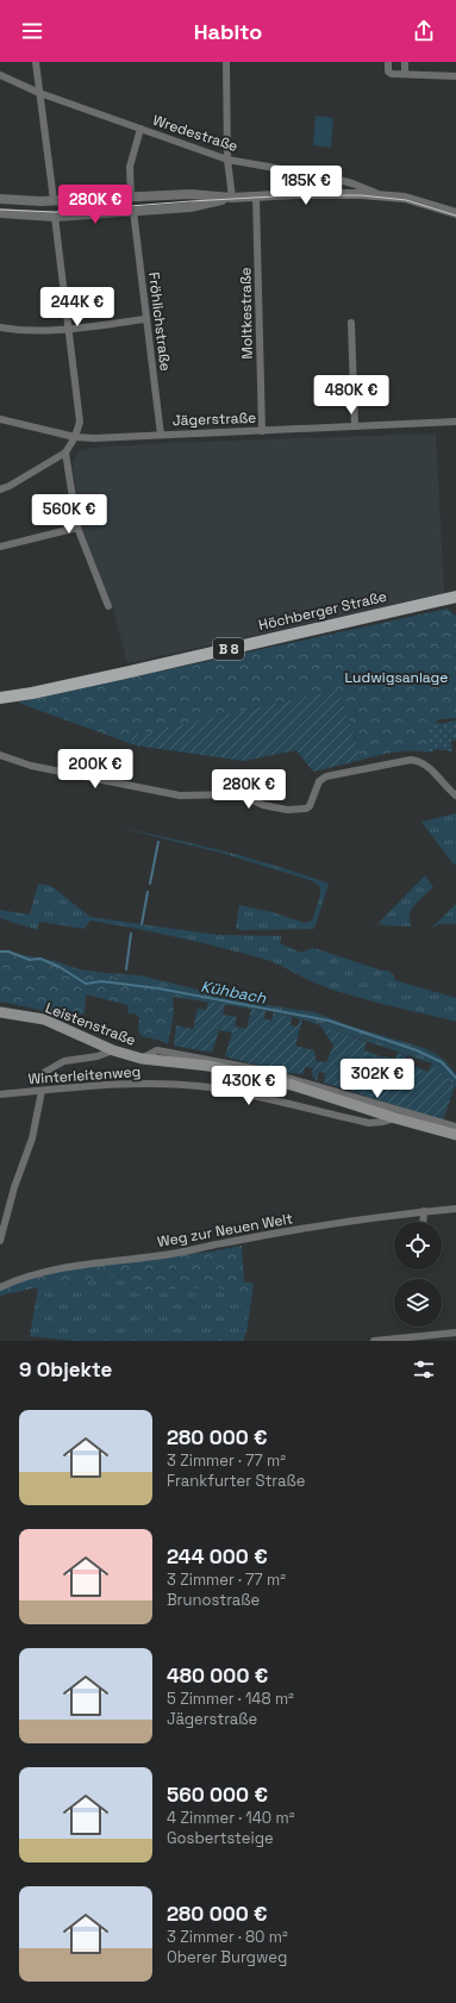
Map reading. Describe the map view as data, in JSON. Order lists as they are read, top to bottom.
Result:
{
  "streets": {
    "main road": ["Höchberger Straße", "B 8", "Leistenstraße"],
    "street": [
      "Wredestraße",
      "Moltkestraße",
      "Fröhlichstraße",
      "Jägerstraße",
      "Winterleitenweg",
      "Weg zur Neuen Welt"
    ]
  },
  "crossings": [
    ["Moltkestraße", "Jägerstraße"],
    ["Fröhlichstraße", "Jägerstraße"],
    ["Leistenstraße", "Winterleitenweg"]
  ],
  "water": ["Kühbach"],
  "parks": ["Ludwigsanlage"],
  "page": {
    "header": "Habito",
    "price": [
      "185K €",
      "280K €",
      "244K €",
      "480K €",
      "560K €",
      "200K €",
      "280K €",
      "302K €",
      "430K €"
    ],
    "heading": "9 Objekte",
    "list": [
      {
        "name": "280 000 €",
        "note": "3 Zimmer · 77 m² · Frankfurter Straße"
      },
      {
        "name": "244 000 €",
        "note": "3 Zimmer · 77 m² · Brunostraße"
      },
      {
        "name": "480 000 €",
        "note": "5 Zimmer · 148 m² · Jägerstraße"
      },
      {
        "name": "560 000 €",
        "note": "4 Zimmer · 140 m² · Gosbertsteige"
      },
      {
        "name": "280 000 €",
        "note": "3 Zimmer · 80 m² · Oberer Burgweg"
      }
    ]
  }
}
